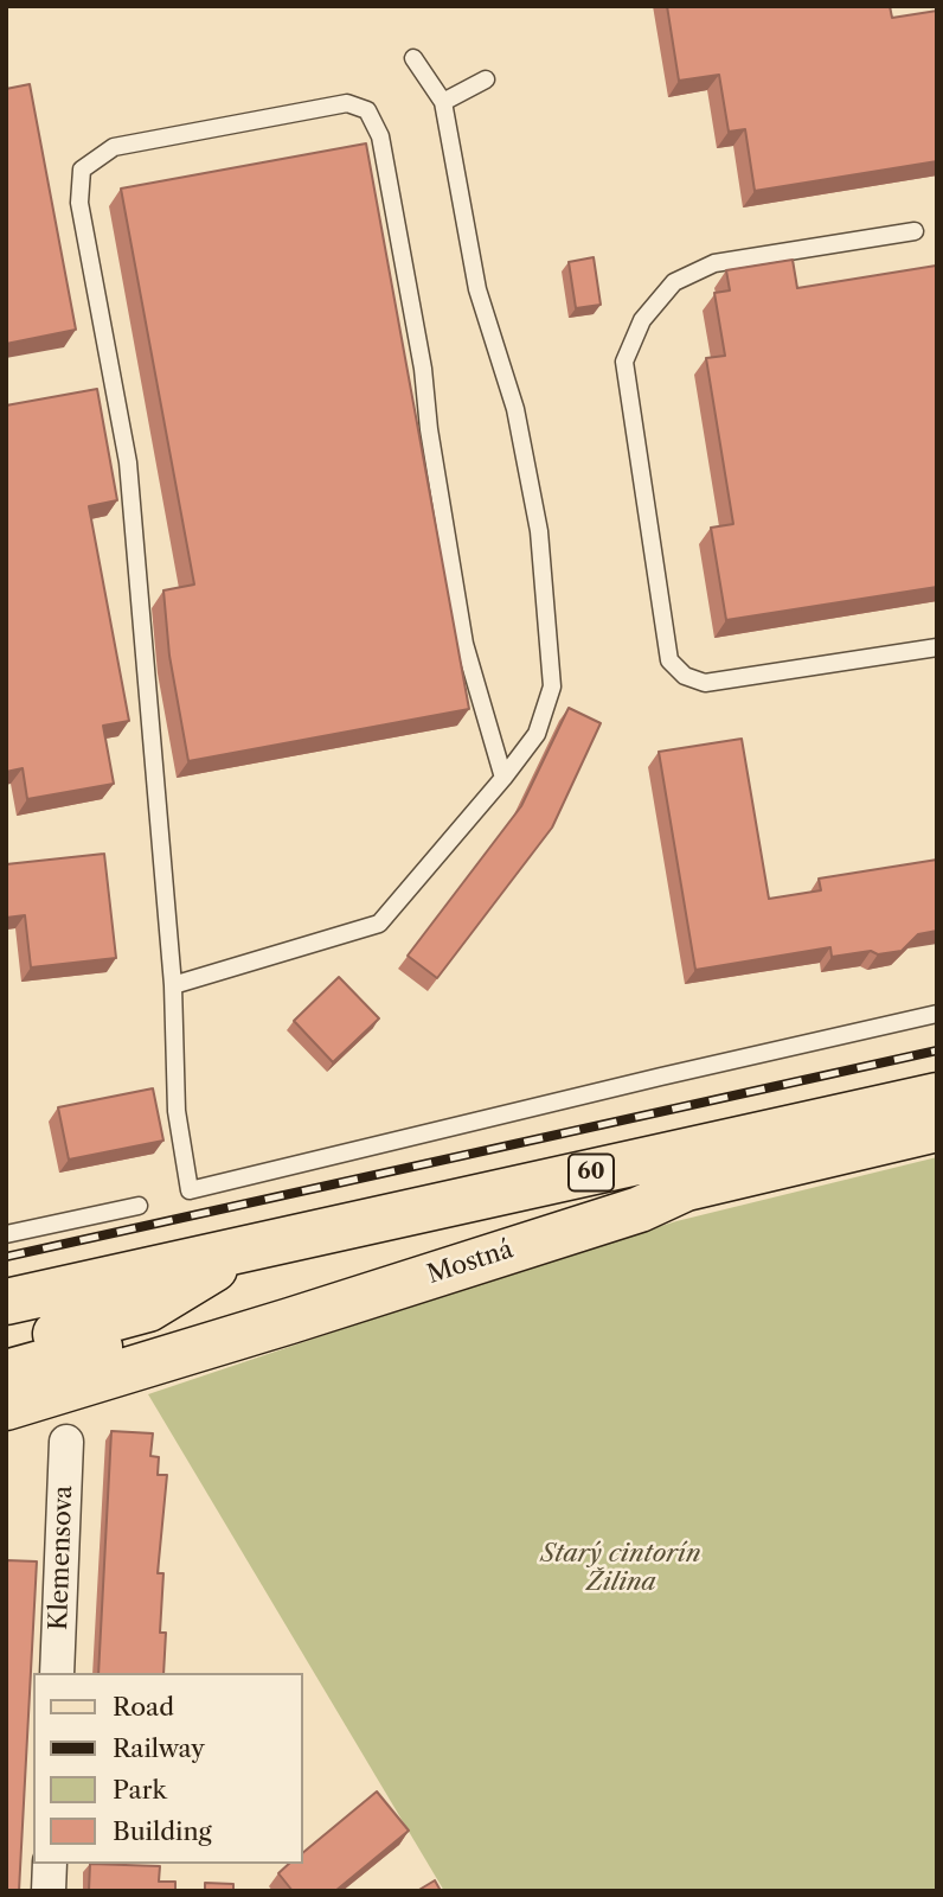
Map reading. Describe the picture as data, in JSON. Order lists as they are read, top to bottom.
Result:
{
  "streets": {
    "main road": ["60", "Mostná"],
    "street": ["Klemensova"]
  },
  "parks": ["Starý cintorín Žilina"],
  "legend": [
    "Road",
    "Railway",
    "Park",
    "Building"
  ]
}
